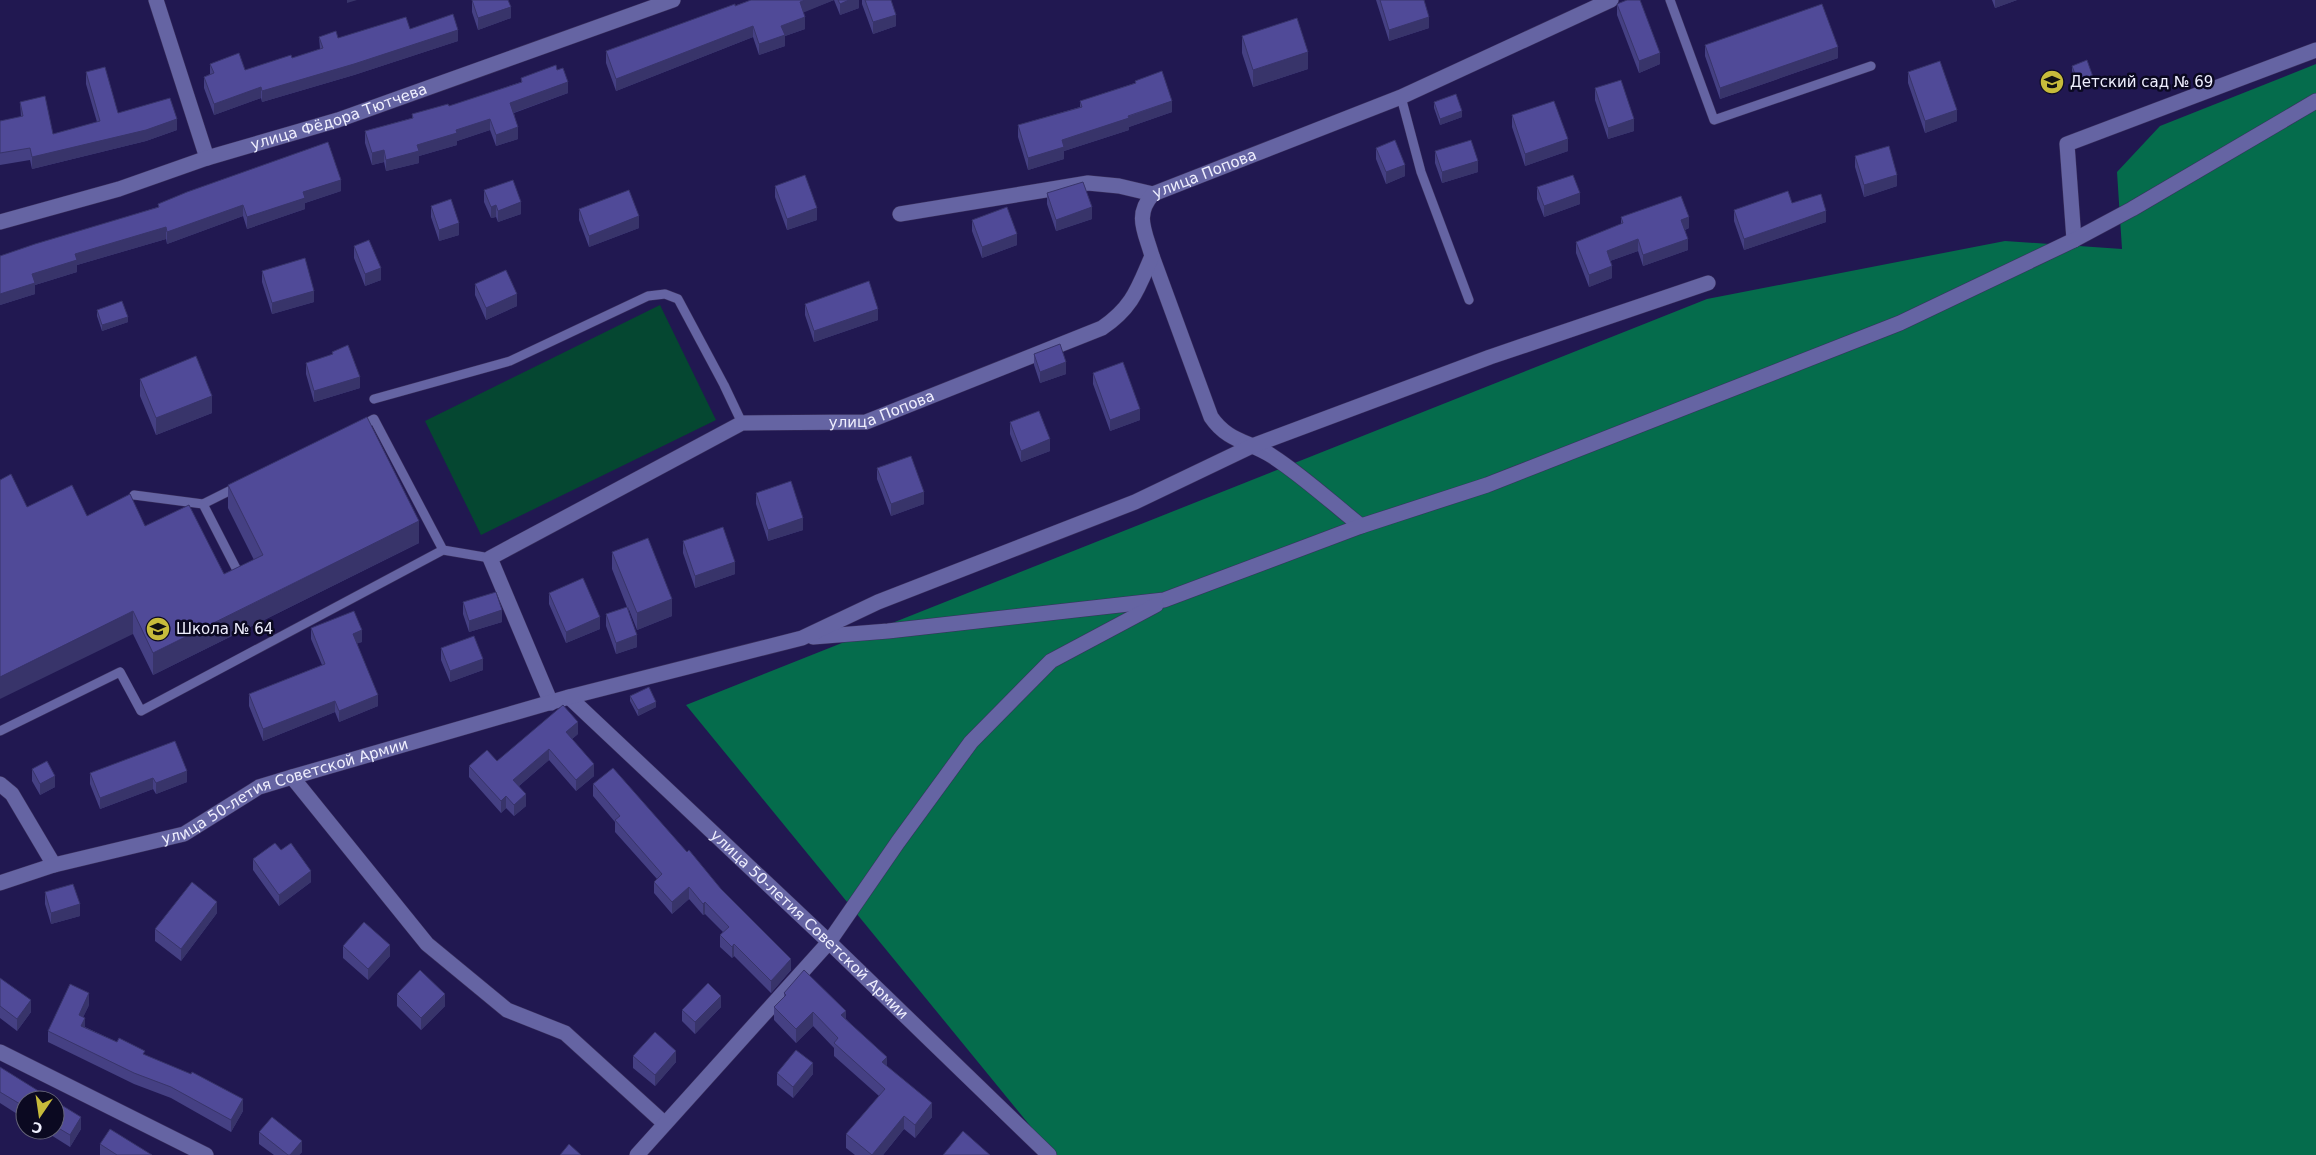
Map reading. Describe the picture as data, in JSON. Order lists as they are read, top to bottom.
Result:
{
  "streets": {
    "street": ["улица Фёдора Тютчева", "улица Попова", "улица 50-летия Советской Армии"]
  },
  "places": {
    "school or university": ["Детский сад № 69", "Школа № 64"]
  },
  "north": "bottom"
}
